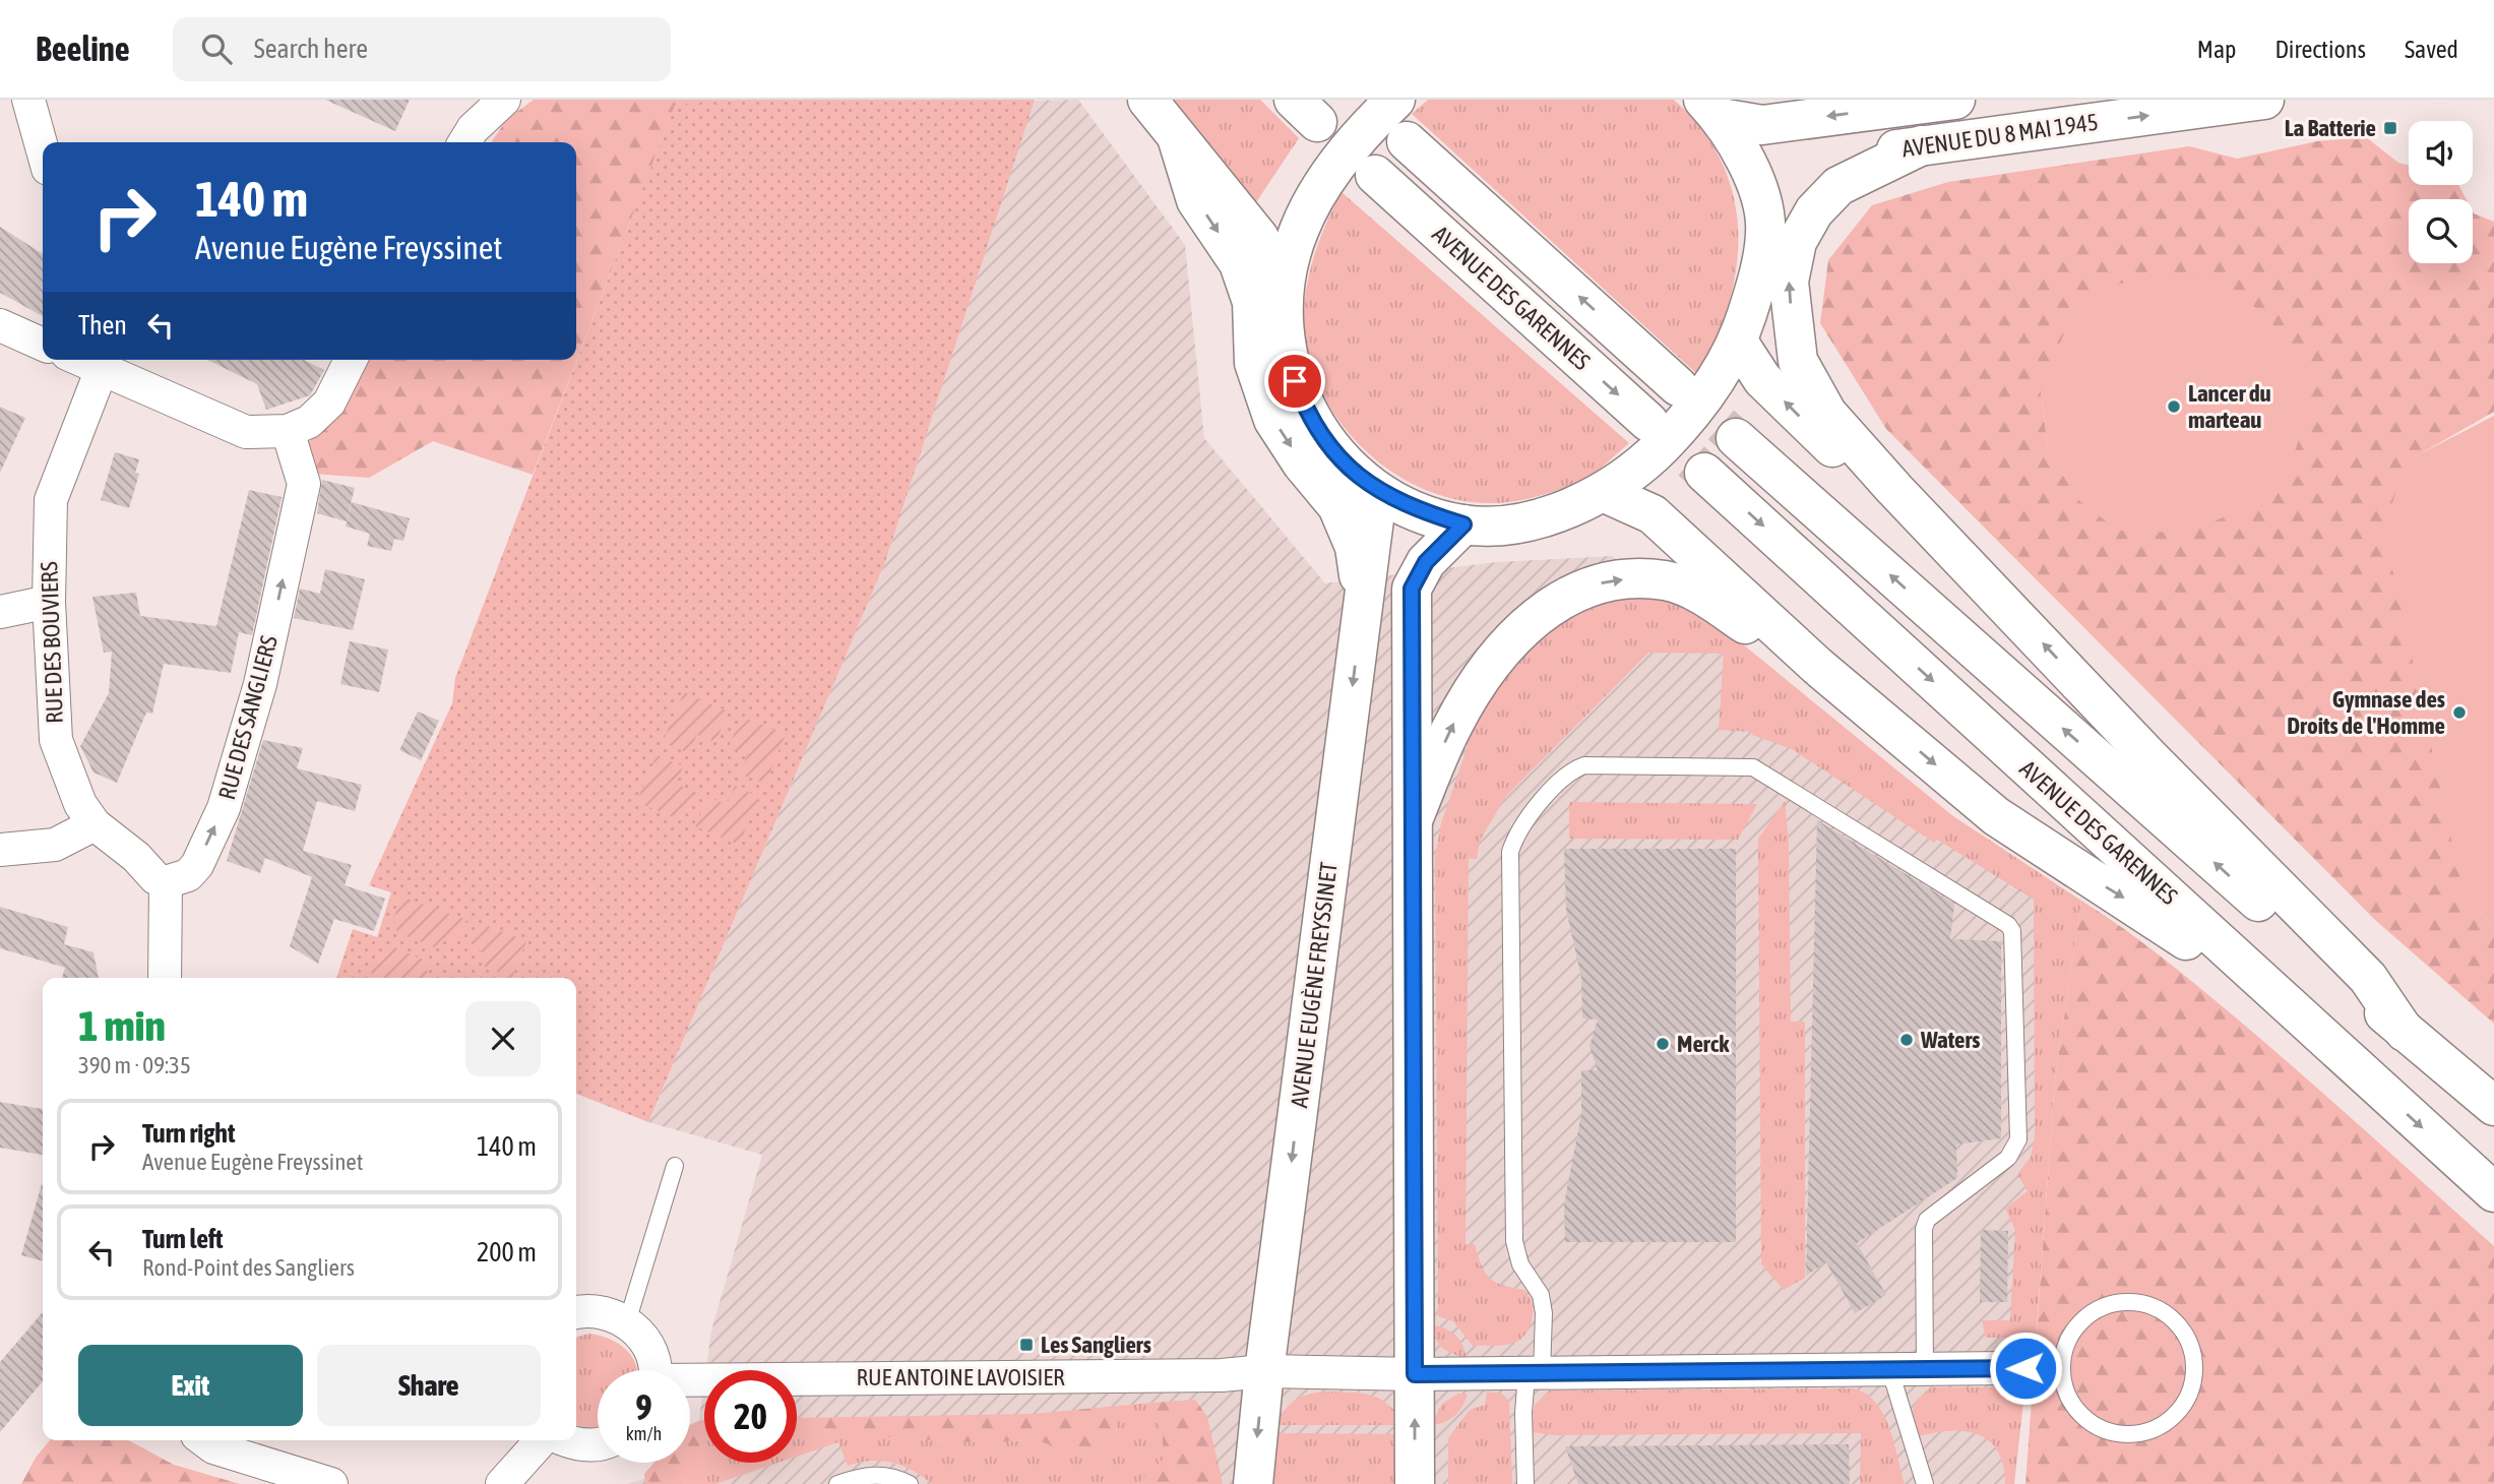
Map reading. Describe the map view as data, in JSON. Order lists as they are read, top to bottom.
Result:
{
  "streets": {
    "main road": ["AVENUE DU 8 MAI 1945", "AVENUE DES GARENNES", "AVENUE EUGÈNE FREYSSINET"],
    "street": ["RUE DES BOUVIERS", "RUE DES SANGLIERS", "RUE ANTOINE LAVOISIER"]
  },
  "crossings": [
    ["RUE DES BOUVIERS", "RUE DES SANGLIERS"],
    ["AVENUE EUGÈNE FREYSSINET", "RUE ANTOINE LAVOISIER"]
  ],
  "one_way": ["RUE DES SANGLIERS"],
  "places": {
    "transit": ["La Batterie", "Les Sangliers"],
    "other": [
      "Lancer du marteau",
      "Gymnase des Droits de l'Homme",
      "Waters",
      "Merck"
    ]
  },
  "page": {
    "header": "Beeline",
    "search": "Search here",
    "nav": ["Map", "Directions", "Saved"],
    "turn": ["140 m", "Avenue Eugène Freyssinet"],
    "then": "Then",
    "heading": ["1 min", "390 m · 09:35"],
    "list": [
      {
        "name": "Turn right",
        "note": "Avenue Eugène Freyssinet",
        "value": "140 m"
      },
      {
        "name": "Turn left",
        "note": "Rond-Point des Sangliers",
        "value": "200 m"
      }
    ],
    "buttons": ["Exit", "Share"],
    "speed": "9 km/h",
    "limit": "20"
  }
}
